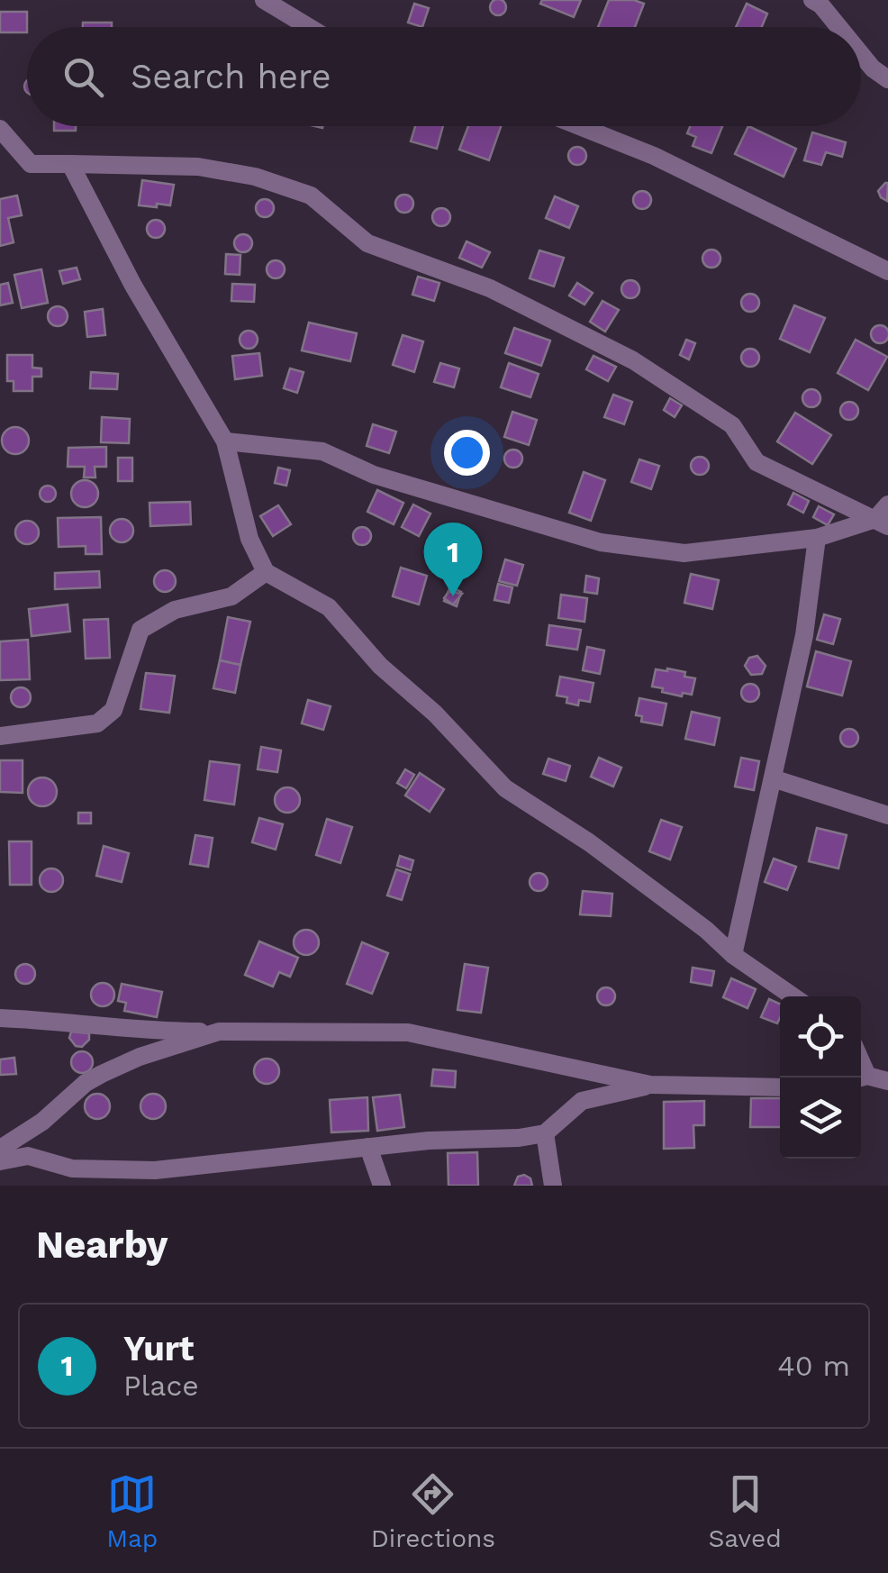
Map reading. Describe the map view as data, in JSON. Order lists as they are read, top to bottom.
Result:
{
  "page": {
    "search": "Search here",
    "pins": "1",
    "heading": "Nearby",
    "list": [
      {
        "mark": "1",
        "name": "Yurt",
        "note": "Place",
        "value": "40 m"
      }
    ],
    "nav": ["Map", "Directions", "Saved"]
  }
}
